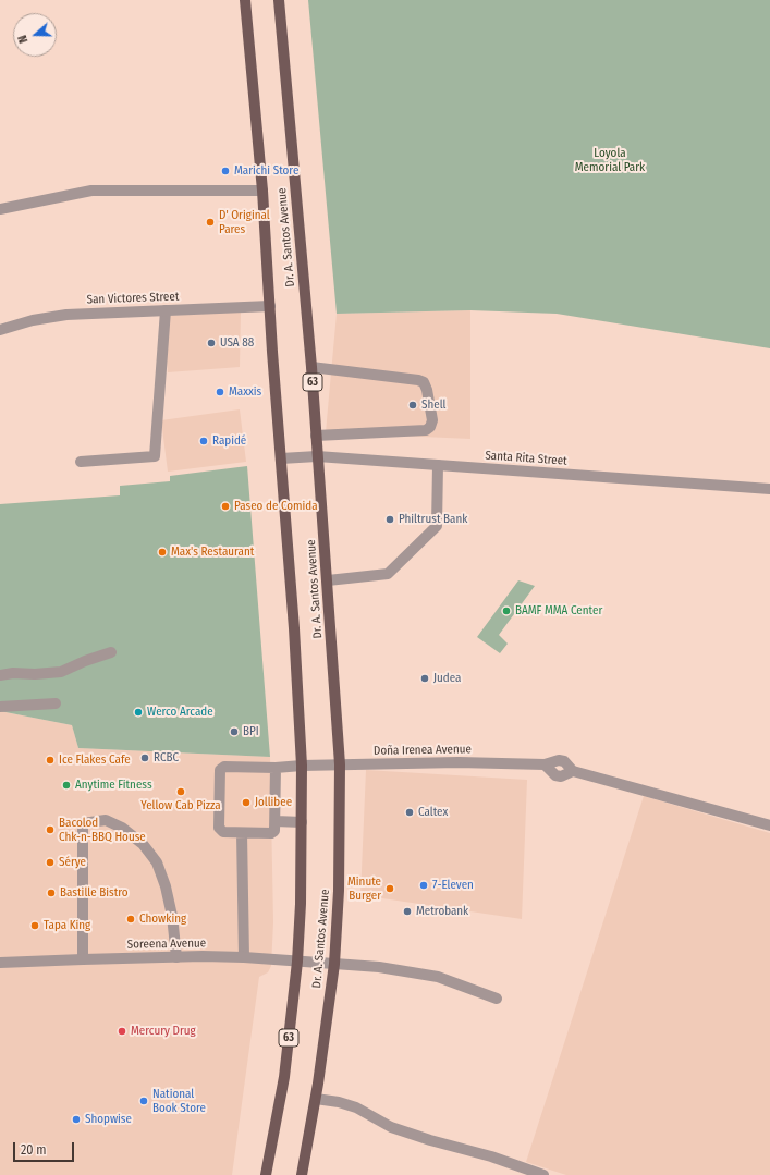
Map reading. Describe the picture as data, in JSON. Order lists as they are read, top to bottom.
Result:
{
  "streets": {
    "main road": ["Dr. A. Santos Avenue", "63"],
    "street": [
      "San Victores Street",
      "Santa Rita Street",
      "Doña Irenea Avenue",
      "Soreena Avenue"
    ]
  },
  "crossings": [
    ["Dr. A. Santos Avenue", "San Victores Street"],
    ["Dr. A. Santos Avenue", "Santa Rita Street"],
    ["Dr. A. Santos Avenue", "Doña Irenea Avenue"],
    ["Dr. A. Santos Avenue", "Soreena Avenue"]
  ],
  "parks": ["Loyola Memorial Park"],
  "places": [
    "Marichi Store",
    "D' Original Pares",
    "USA 88",
    "Maxxis",
    "Shell",
    "Rapidé",
    "Paseo de Comida",
    "Philtrust Bank",
    "Max's Restaurant",
    "BAMF MMA Center",
    "Judea",
    "Werco Arcade",
    "BPI",
    "RCBC",
    "Ice Flakes Cafe",
    "Anytime Fitness",
    "Yellow Cab Pizza",
    "Jollibee",
    "Caltex",
    "Bacolod Chk-n-BBQ House",
    "Sérye",
    "7-Eleven",
    "Minute Burger",
    "Bastille Bistro",
    "Metrobank",
    "Chowking",
    "Tapa King",
    "Mercury Drug",
    "National Book Store",
    "Shopwise"
  ],
  "scale_bar": "20 m",
  "north": "left"
}
